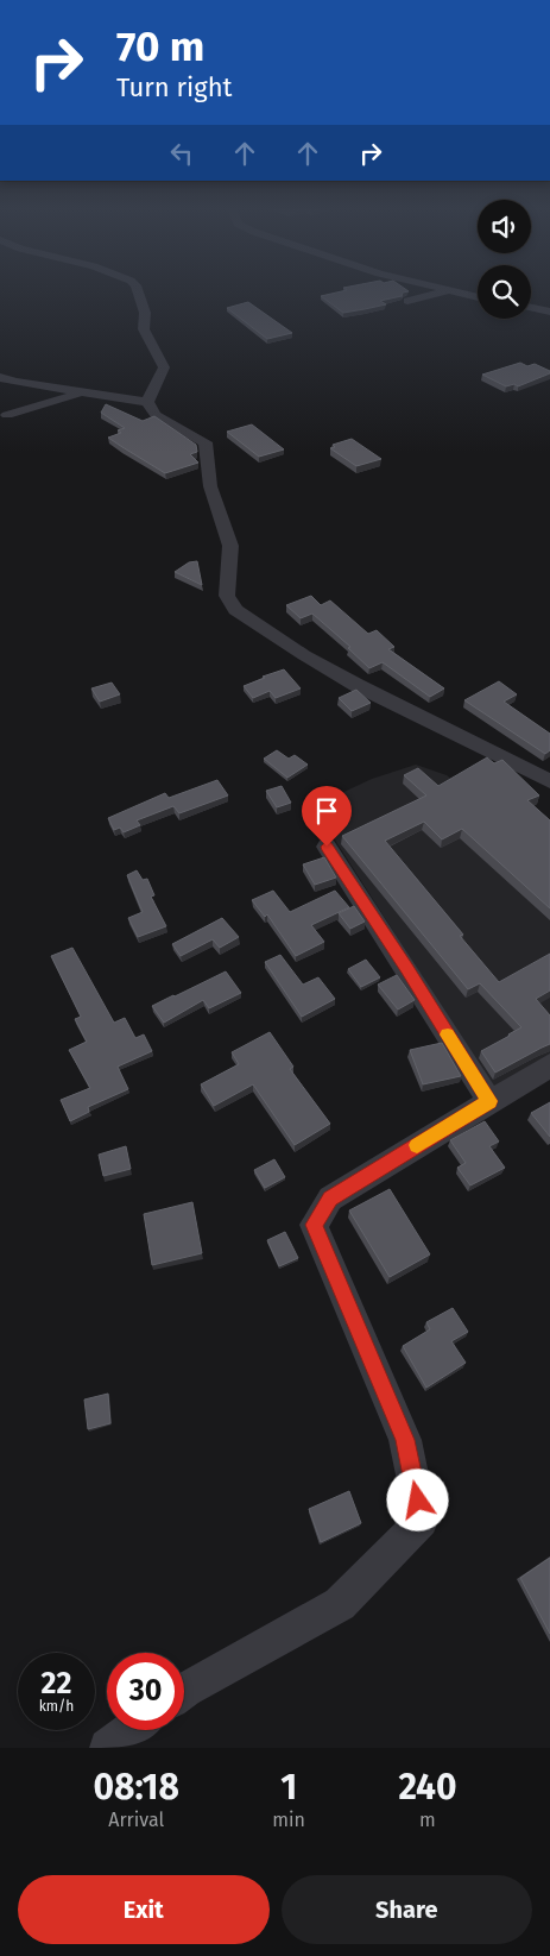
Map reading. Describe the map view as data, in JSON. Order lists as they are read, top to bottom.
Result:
{
  "page": {
    "turn": ["70 m", "Turn right"],
    "speed": "22 km/h",
    "limit": "30",
    "eta": [
      "08:18",
      "Arrival",
      "1",
      "min",
      "240",
      "m"
    ],
    "buttons": ["Exit", "Share"]
  }
}
